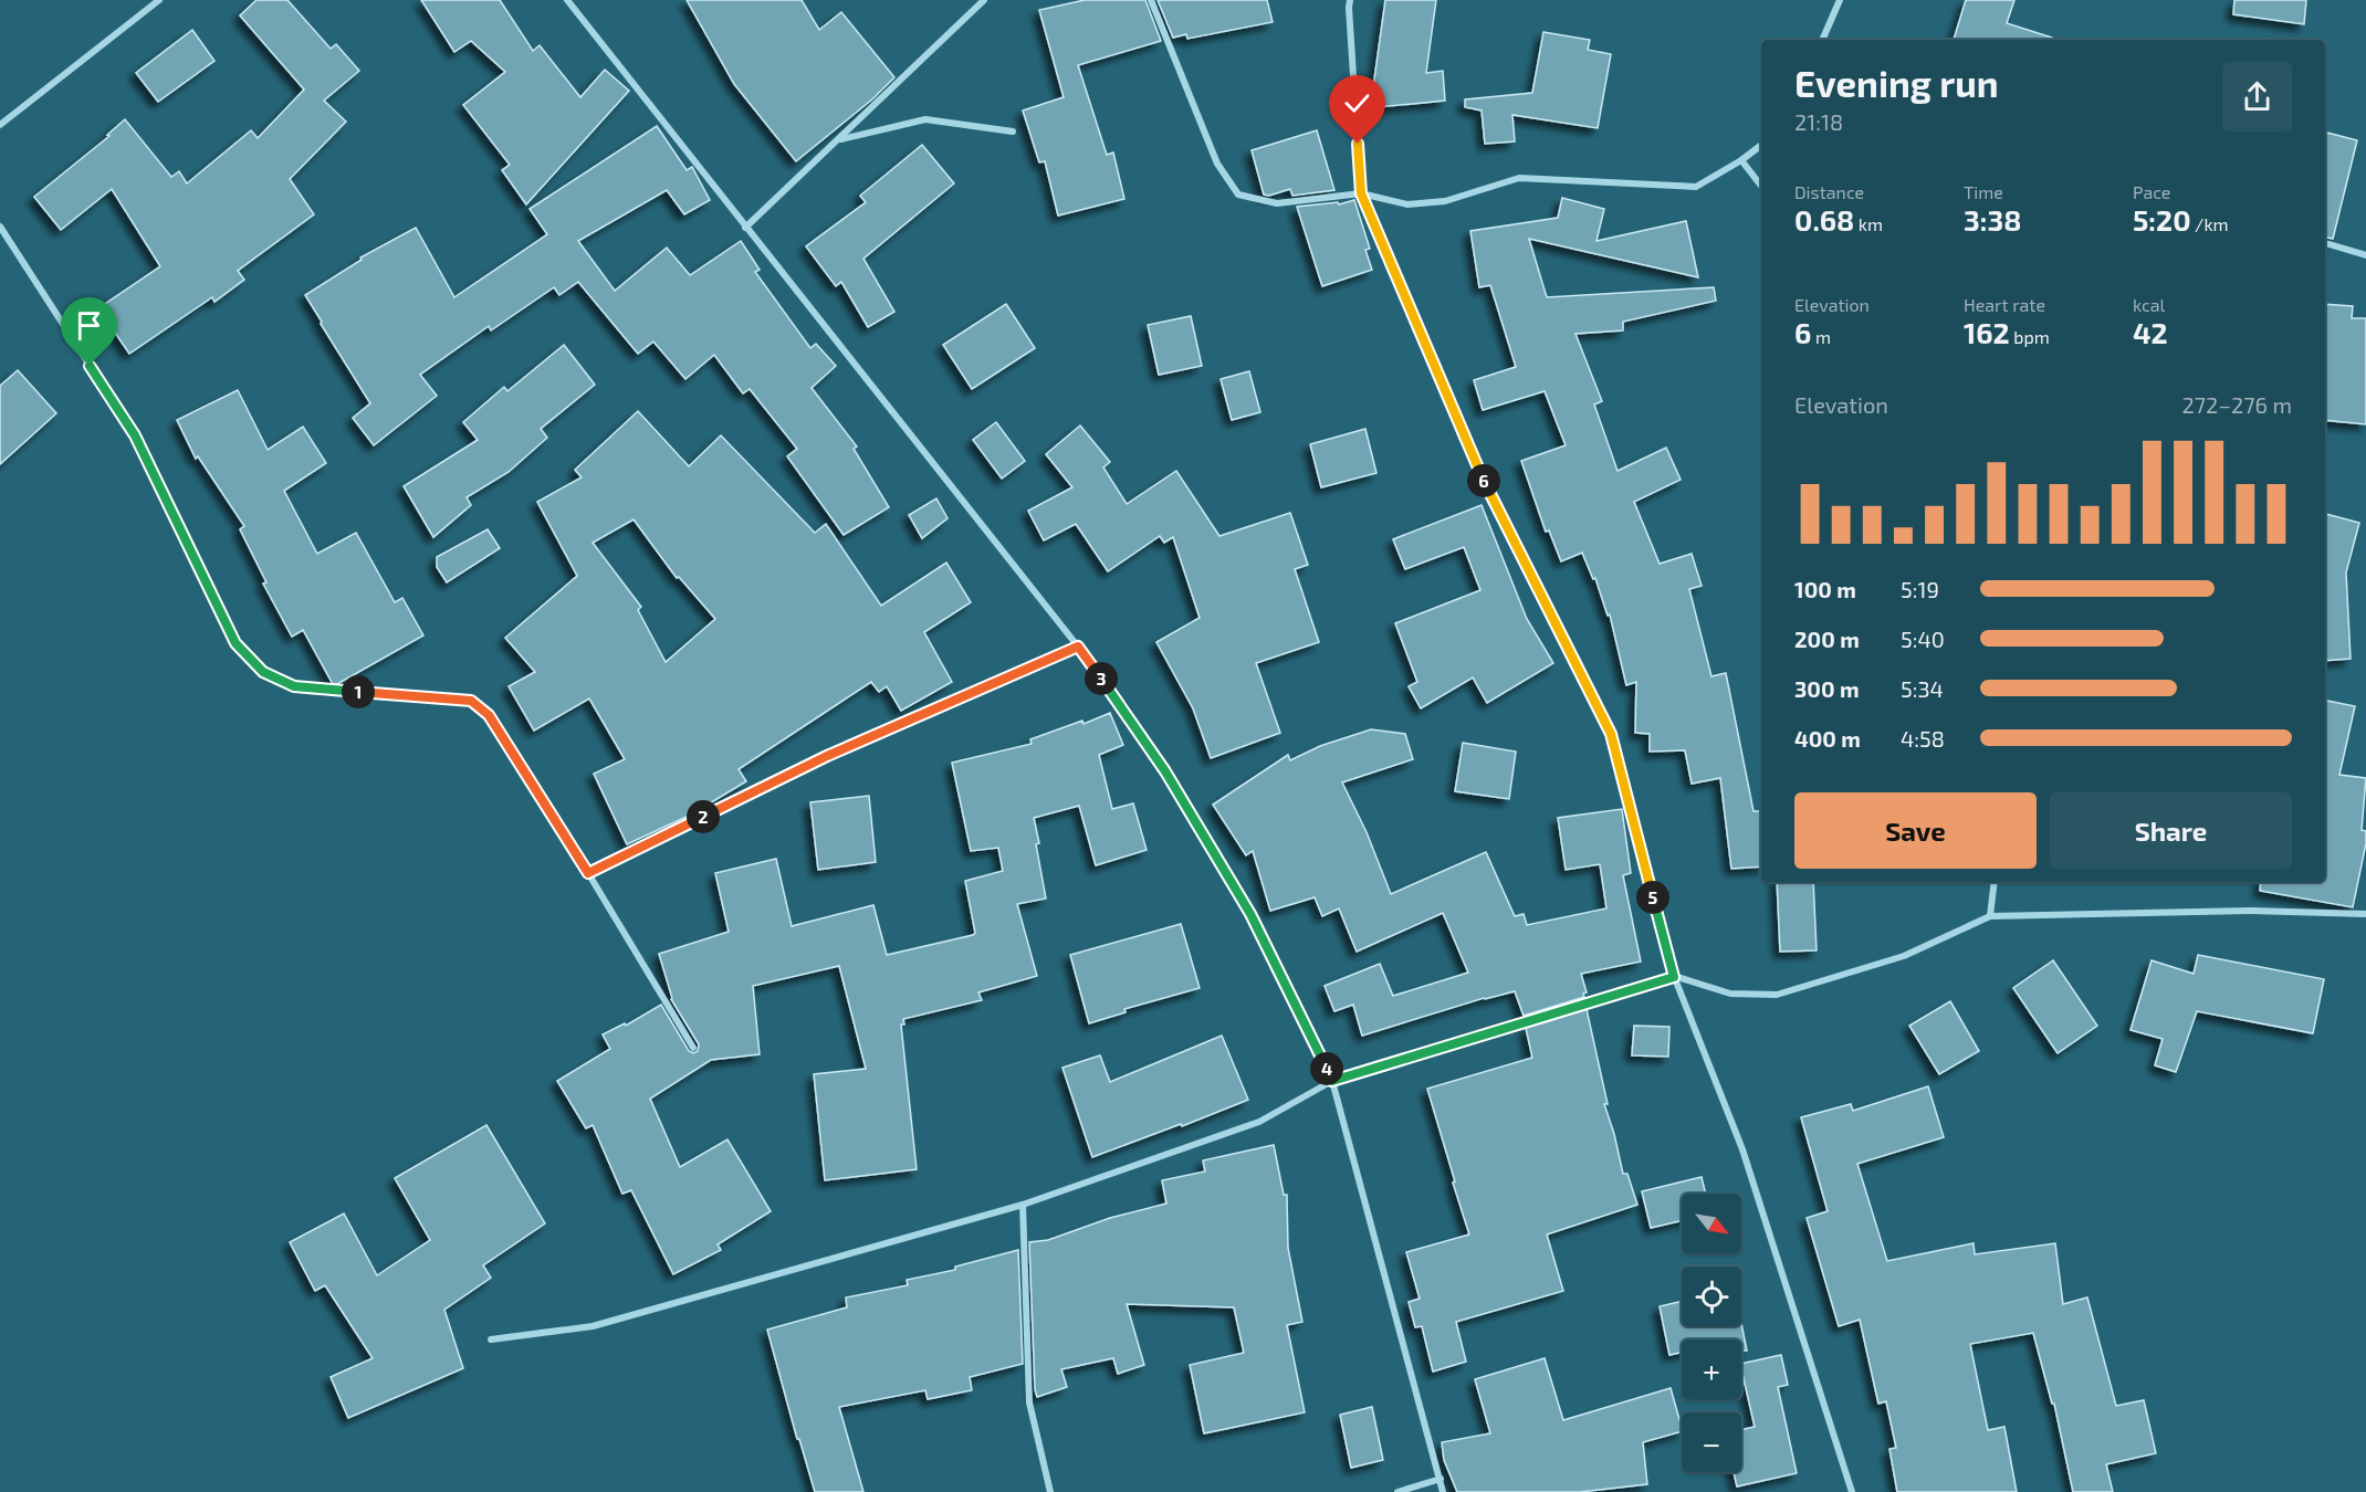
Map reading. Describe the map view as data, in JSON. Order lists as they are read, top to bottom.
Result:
{
  "north": "bottom right",
  "page": {
    "heading": ["Evening run", "21:18"],
    "stats": [
      ["Distance", "0.68 km"],
      ["Time", "3:38"],
      ["Pace", "5:20 /km"],
      ["Elevation", "6 m"],
      ["Heart rate", "162 bpm"],
      ["kcal", "42"]
    ],
    "chart": ["Elevation", "272–276 m"],
    "pins": [
      "6",
      "3",
      "1",
      "2",
      "5",
      "4"
    ],
    "list": [
      {
        "name": "100 m",
        "note": "5:19"
      },
      {
        "name": "200 m",
        "note": "5:40"
      },
      {
        "name": "300 m",
        "note": "5:34"
      },
      {
        "name": "400 m",
        "note": "4:58"
      }
    ],
    "buttons": ["Save", "Share"],
    "map_buttons": ["+", "−"]
  }
}
